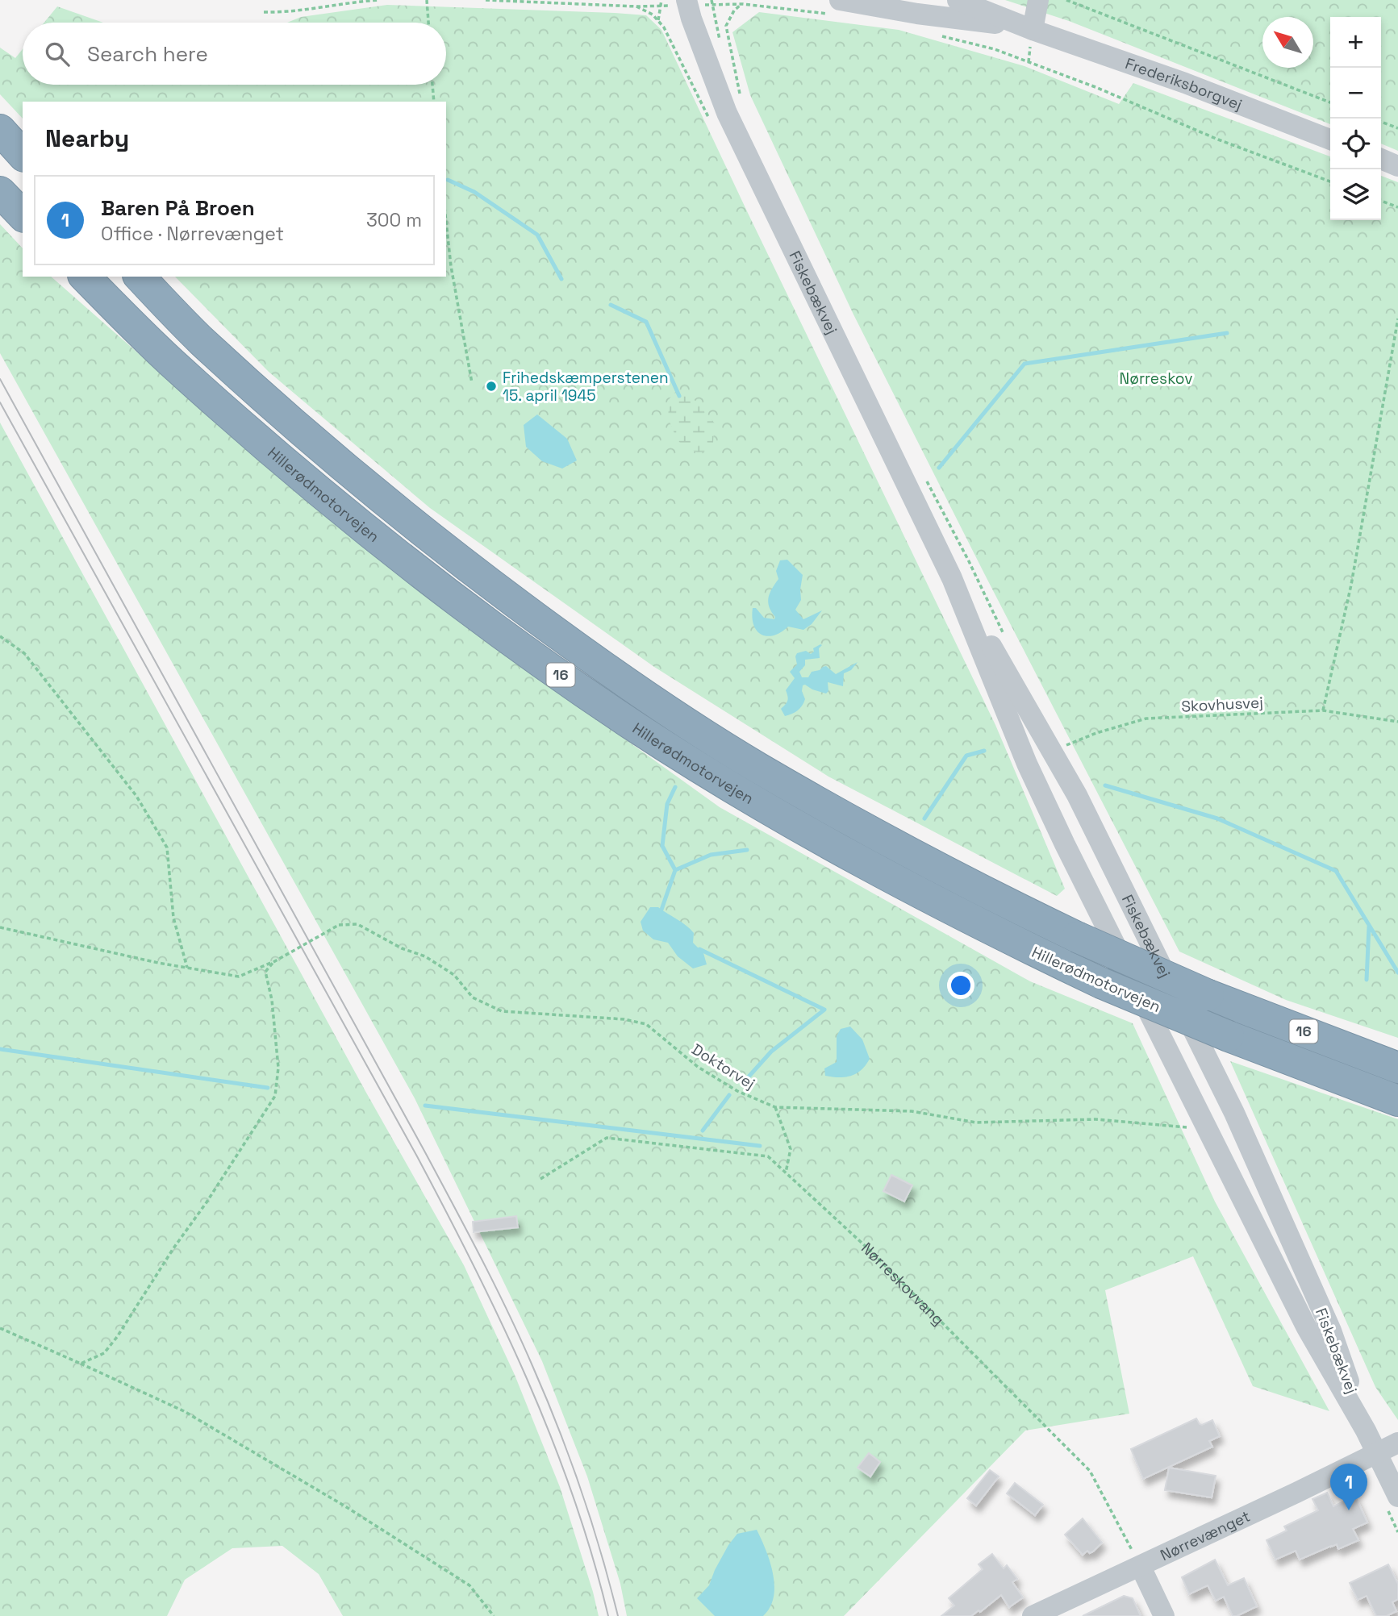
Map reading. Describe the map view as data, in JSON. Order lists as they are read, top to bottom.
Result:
{
  "streets": {
    "highway": ["Hillerødmotorvejen", "16"],
    "street": ["Frederiksborgvej", "Fiskebækvej", "Nørrevænget"],
    "path": ["Skovhusvej", "Doktorvej", "Nørreskovvang"]
  },
  "crossings": [
    ["Fiskebækvej", "Skovhusvej"],
    ["Fiskebækvej", "Doktorvej"],
    ["Fiskebækvej", "Nørrevænget"],
    ["Nørreskovvang", "Nørrevænget"]
  ],
  "parks": ["Nørreskov"],
  "places": ["Frihedskæmperstenen 15. april 1945"],
  "north": "top left",
  "page": {
    "map_buttons": ["+", "−"],
    "search": "Search here",
    "heading": "Nearby",
    "list": [
      {
        "mark": "1",
        "name": "Baren På Broen",
        "note": "Office · Nørrevænget",
        "value": "300 m"
      }
    ],
    "pins": "1"
  }
}
